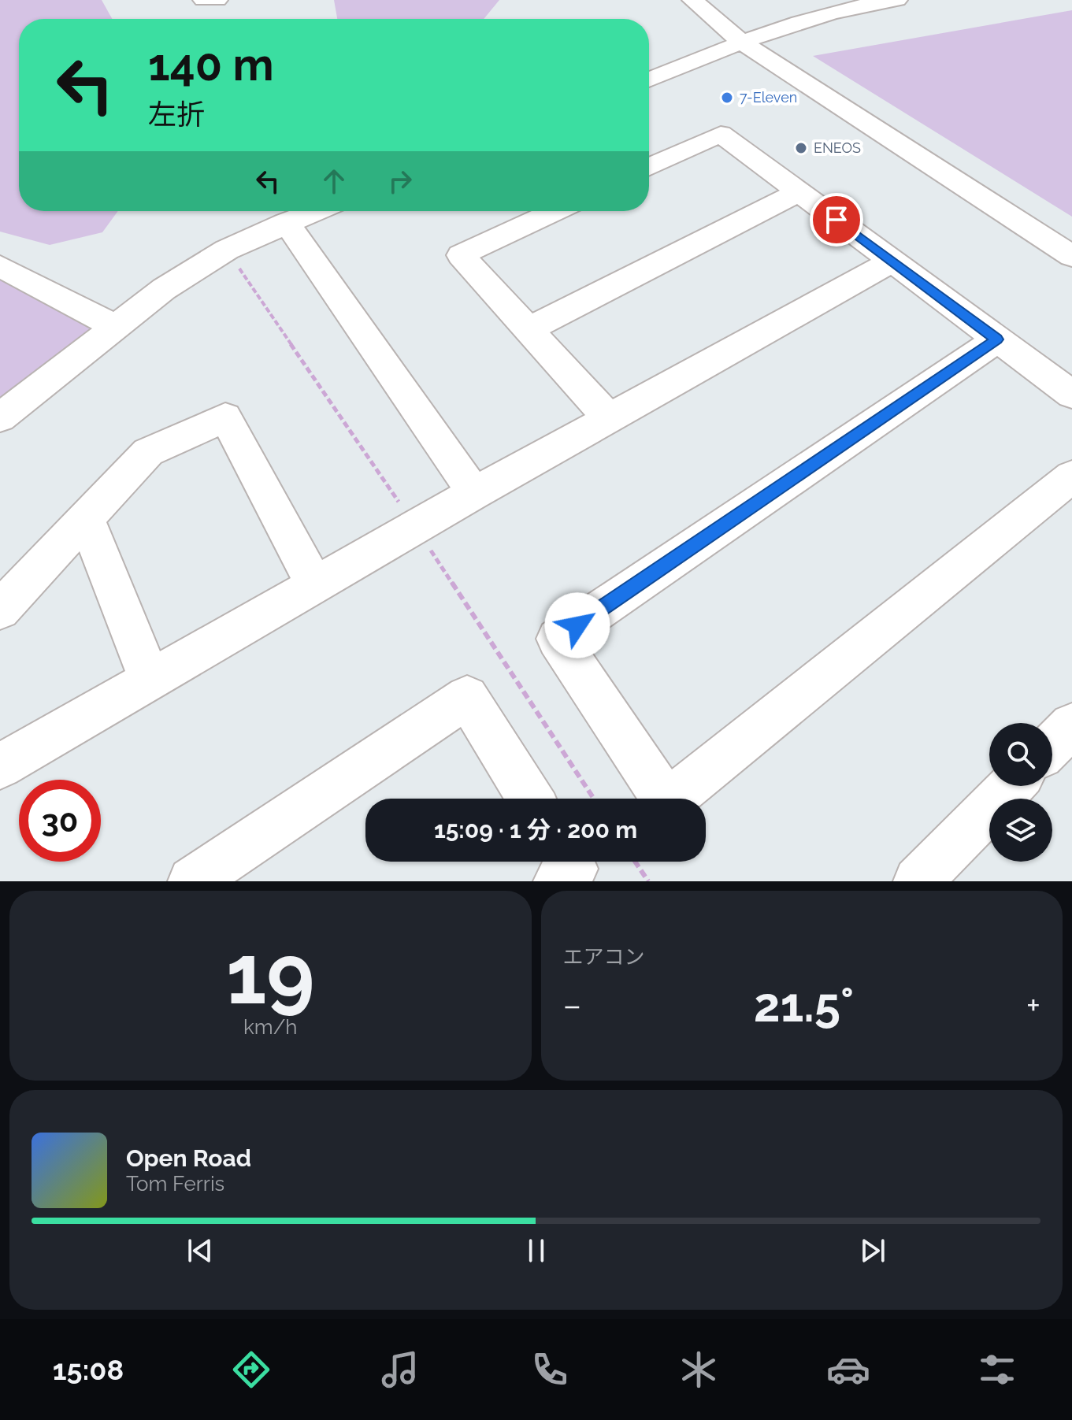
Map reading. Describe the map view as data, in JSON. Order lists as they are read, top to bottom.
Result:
{
  "places": ["7-Eleven", "ENEOS"],
  "page": {
    "turn": ["140 m", "左折"],
    "limit": "30",
    "trip": "15:09 · 1 分 · 200 m",
    "tile": [
      ["19", "km/h"],
      "エアコン"
    ],
    "heat": ["−", "21.5°", "+"],
    "song": ["Open Road", "Tom Ferris"],
    "tabs": "15:08"
  }
}
